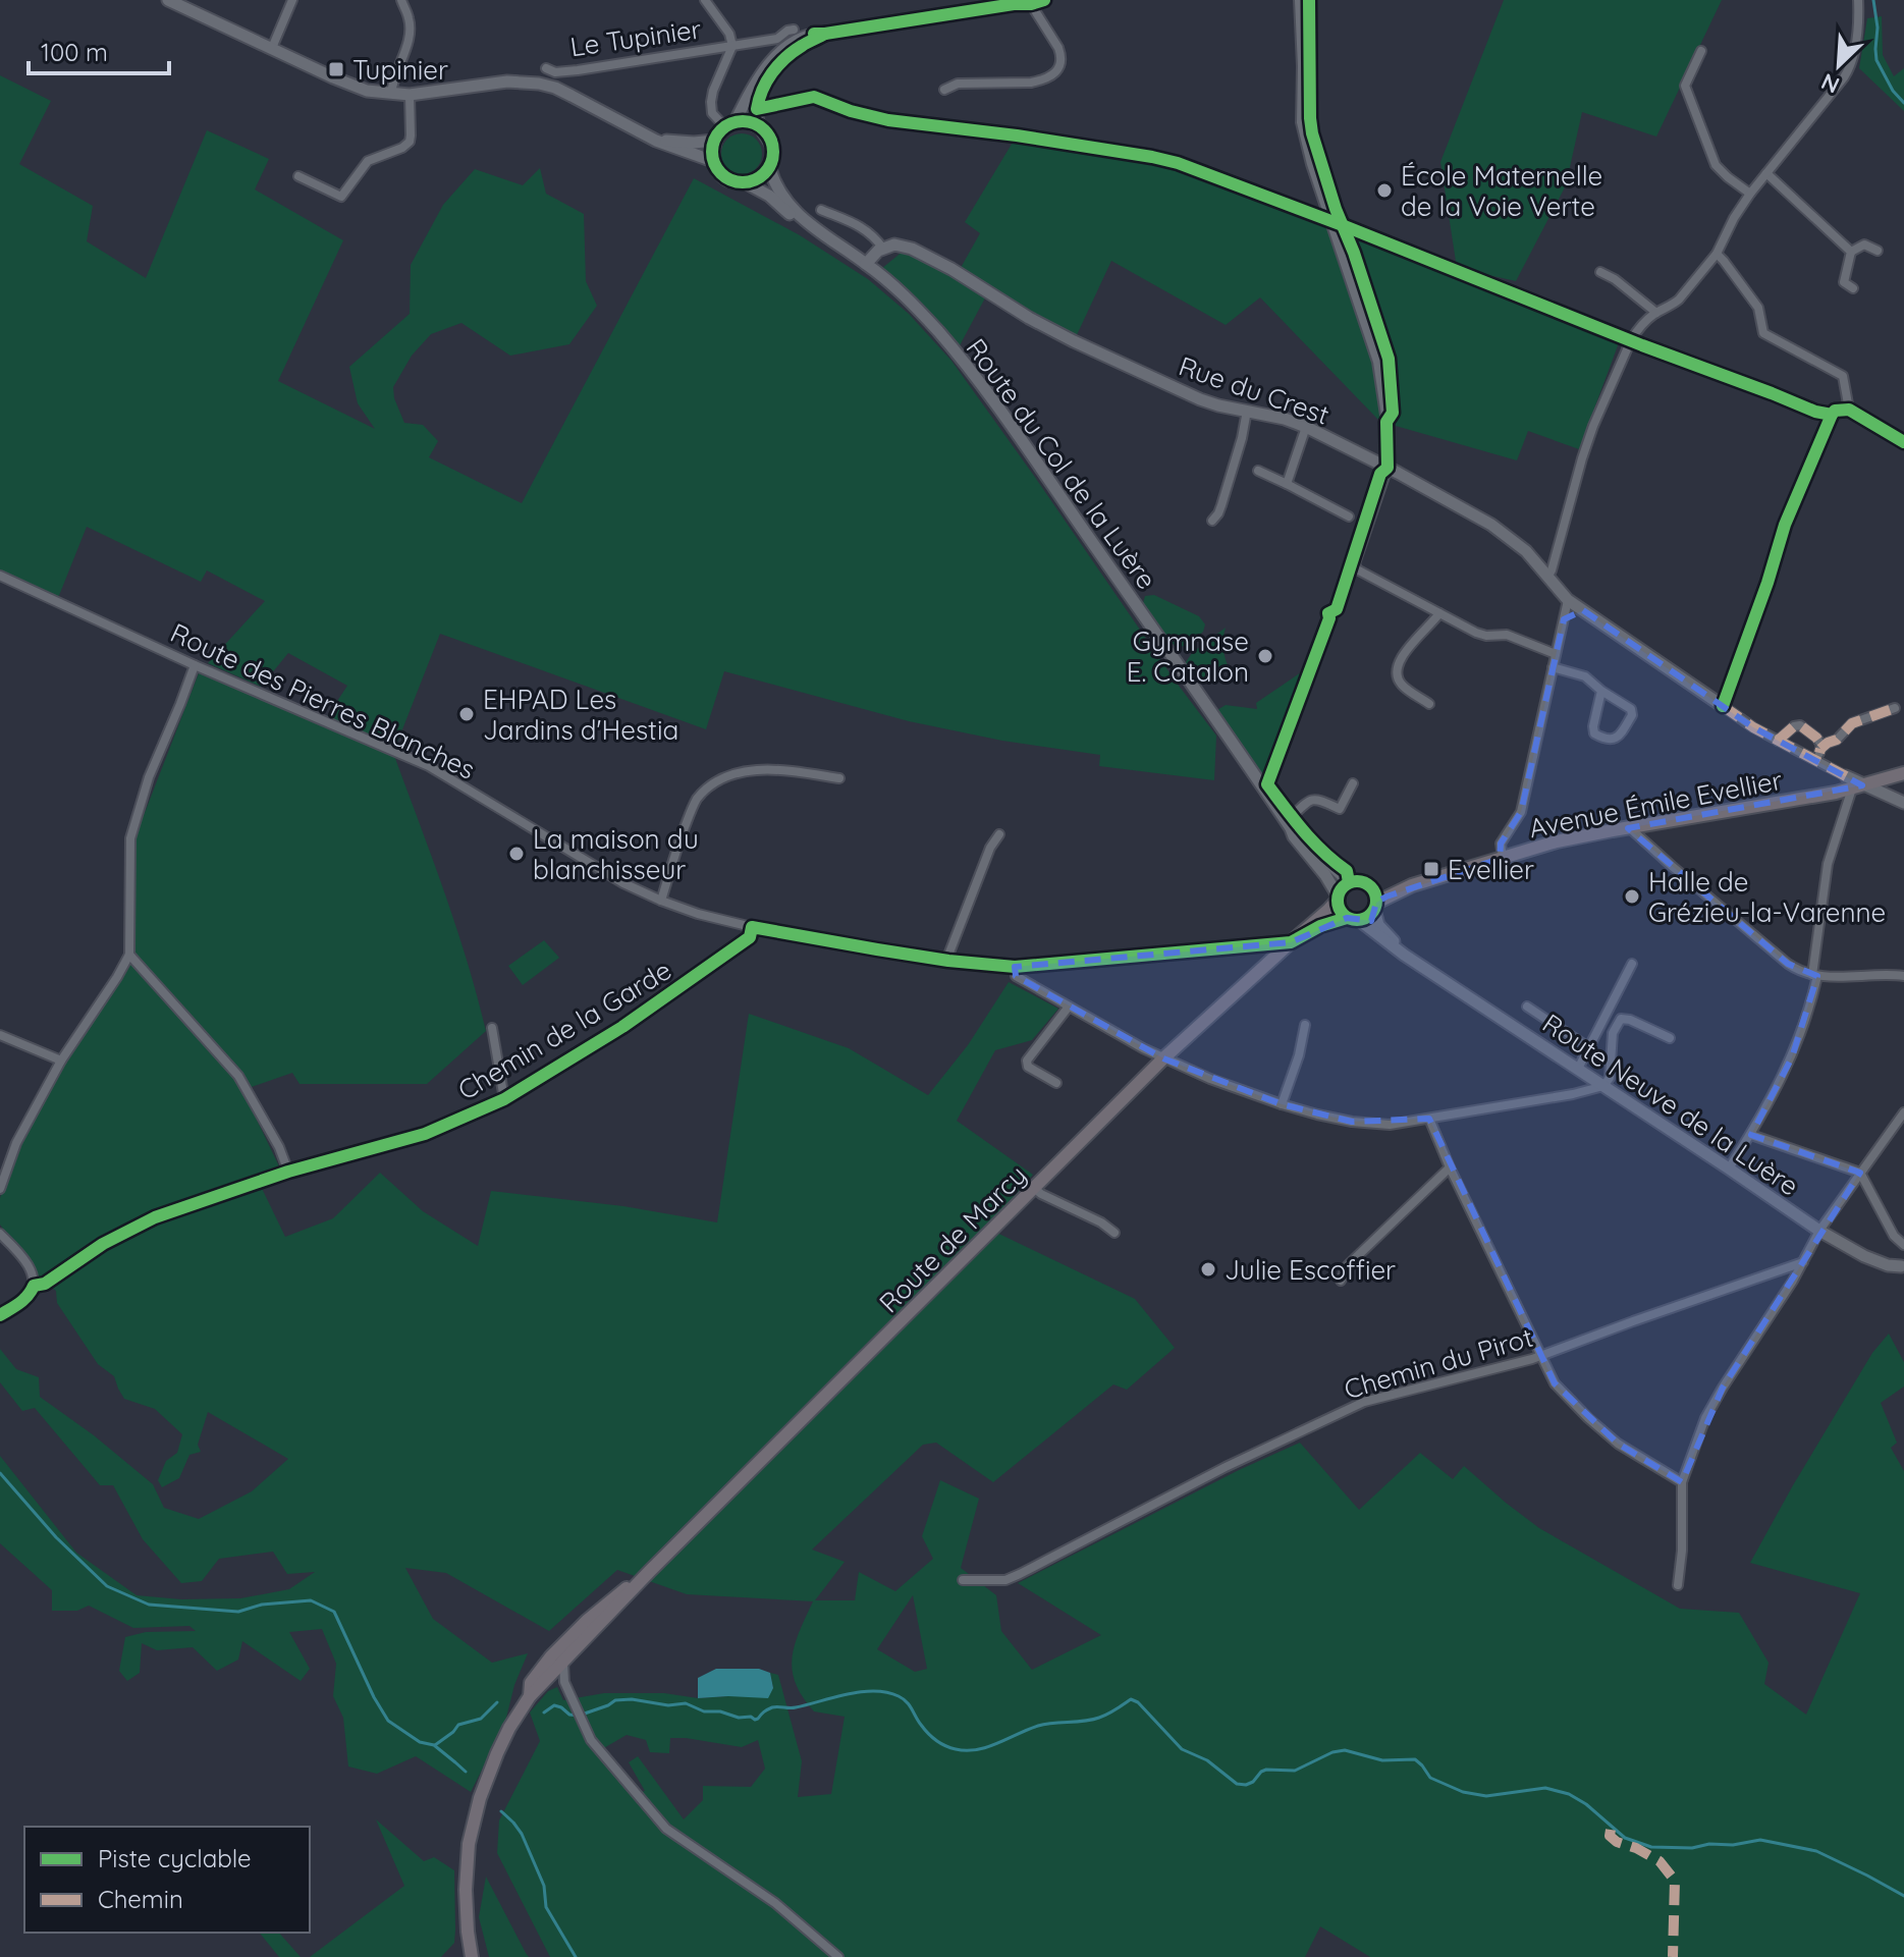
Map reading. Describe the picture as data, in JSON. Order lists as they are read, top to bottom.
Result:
{
  "streets": {
    "main road": ["Avenue Émile Evellier", "Route de Marcy"],
    "street": [
      "Le Tupinier",
      "Rue du Crest",
      "Route du Col de la Luère",
      "Route des Pierres Blanches",
      "Chemin de la Garde",
      "Route Neuve de la Luère",
      "Chemin du Pirot"
    ]
  },
  "crossings": [
    ["Le Tupinier", "Route du Col de la Luère"],
    ["Route du Col de la Luère", "Avenue Émile Evellier"],
    ["Route du Col de la Luère", "Route Neuve de la Luère"],
    ["Route du Col de la Luère", "Route de Marcy"],
    ["Route des Pierres Blanches", "Chemin de la Garde"],
    ["Route des Pierres Blanches", "Route de Marcy"],
    ["Avenue Émile Evellier", "Route Neuve de la Luère"],
    ["Avenue Émile Evellier", "Route de Marcy"],
    ["Route Neuve de la Luère", "Route de Marcy"]
  ],
  "places": {
    "transit": ["Tupinier", "Evellier"],
    "other": [
      "École Maternelle de la Voie Verte",
      "Gymnase E. Catalon",
      "EHPAD Les Jardins d'Hestia",
      "La maison du blanchisseur",
      "Halle de Grézieu-la-Varenne",
      "Julie Escoffier"
    ]
  },
  "legend": ["Piste cyclable", "Chemin"],
  "scale_bar": "100 m",
  "north": "bottom left"
}
